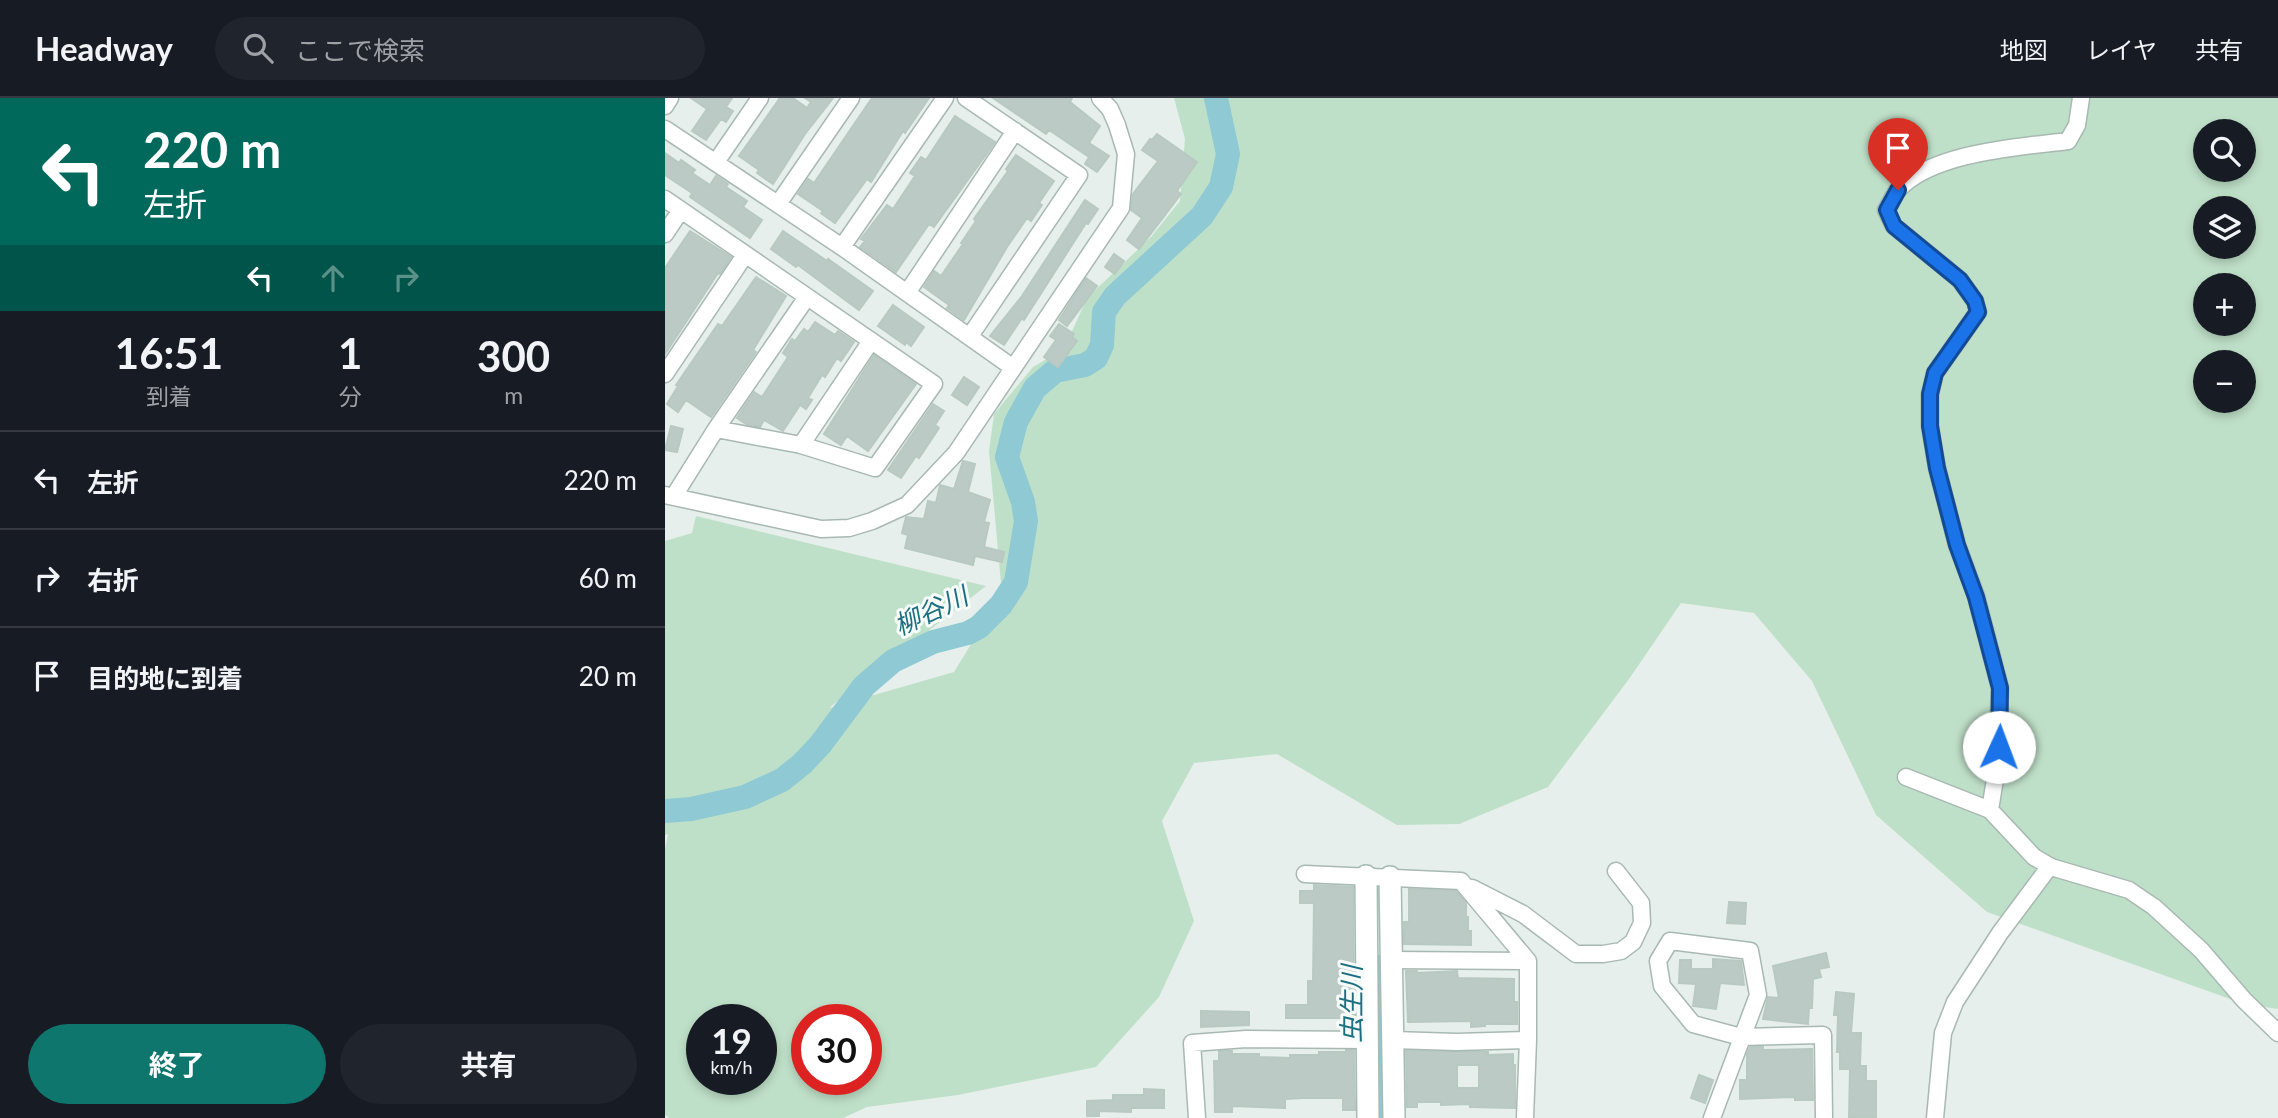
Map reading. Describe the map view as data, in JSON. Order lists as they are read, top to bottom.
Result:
{
  "water": ["柳谷川", "虫生川"],
  "page": {
    "header": "Headway",
    "search": "ここで検索",
    "nav": ["地図", "レイヤ", "共有"],
    "turn": ["220 m", "左折"],
    "map_buttons": ["+", "−"],
    "eta": [
      "16:51",
      "到着",
      "1",
      "分",
      "300",
      "m"
    ],
    "list": [
      {
        "name": "左折",
        "value": "220 m"
      },
      {
        "name": "右折",
        "value": "60 m"
      },
      {
        "name": "目的地に到着",
        "value": "20 m"
      }
    ],
    "speed": "19 km/h",
    "limit": "30",
    "buttons": ["終了", "共有"]
  }
}
